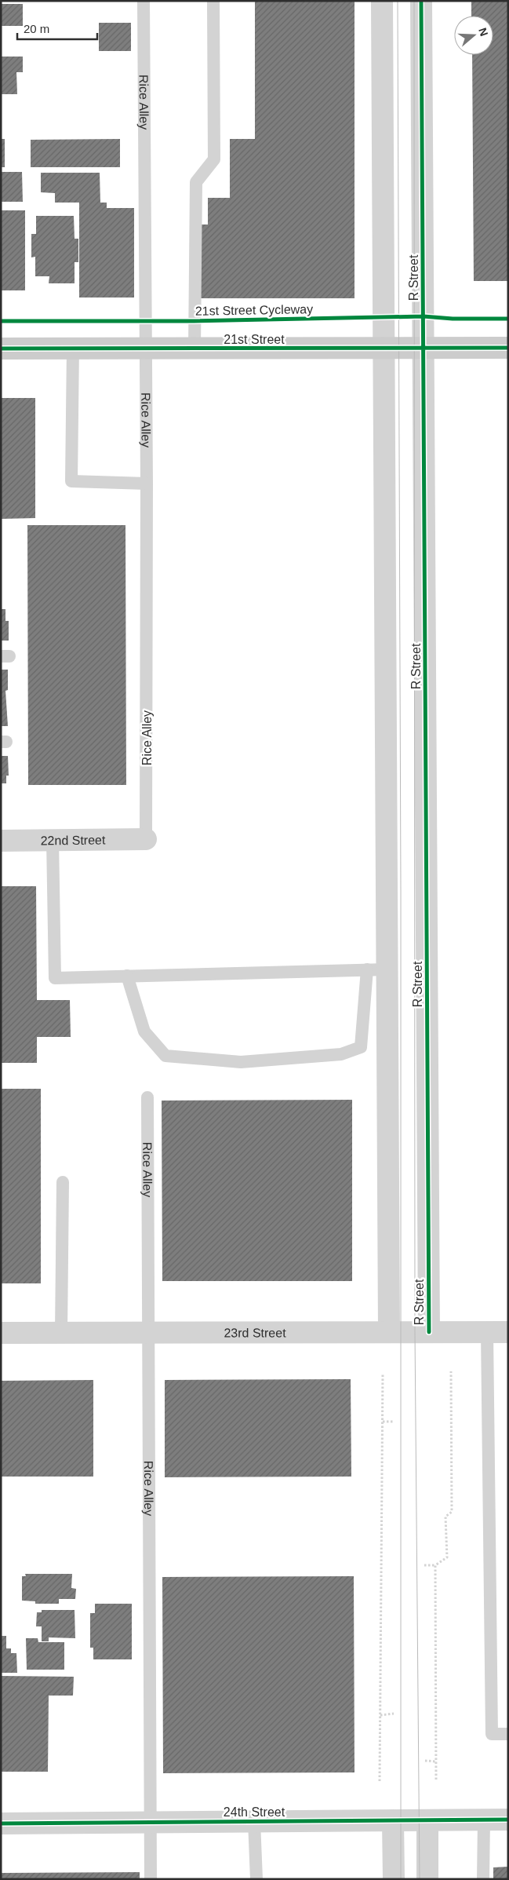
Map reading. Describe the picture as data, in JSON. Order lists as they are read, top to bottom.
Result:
{
  "streets": {
    "main road": ["21st Street"],
    "street": [
      "R Street",
      "22nd Street",
      "23rd Street",
      "24th Street"
    ],
    "lane": ["Rice Alley"],
    "cycle path": ["21st Street Cycleway"]
  },
  "crossings": [
    ["Rice Alley", "21st Street"],
    ["Rice Alley", "22nd Street"],
    ["Rice Alley", "23rd Street"],
    ["Rice Alley", "24th Street"],
    ["R Street", "21st Street"],
    ["R Street", "23rd Street"]
  ],
  "scale_bar": "20 m",
  "north": "right"
}
